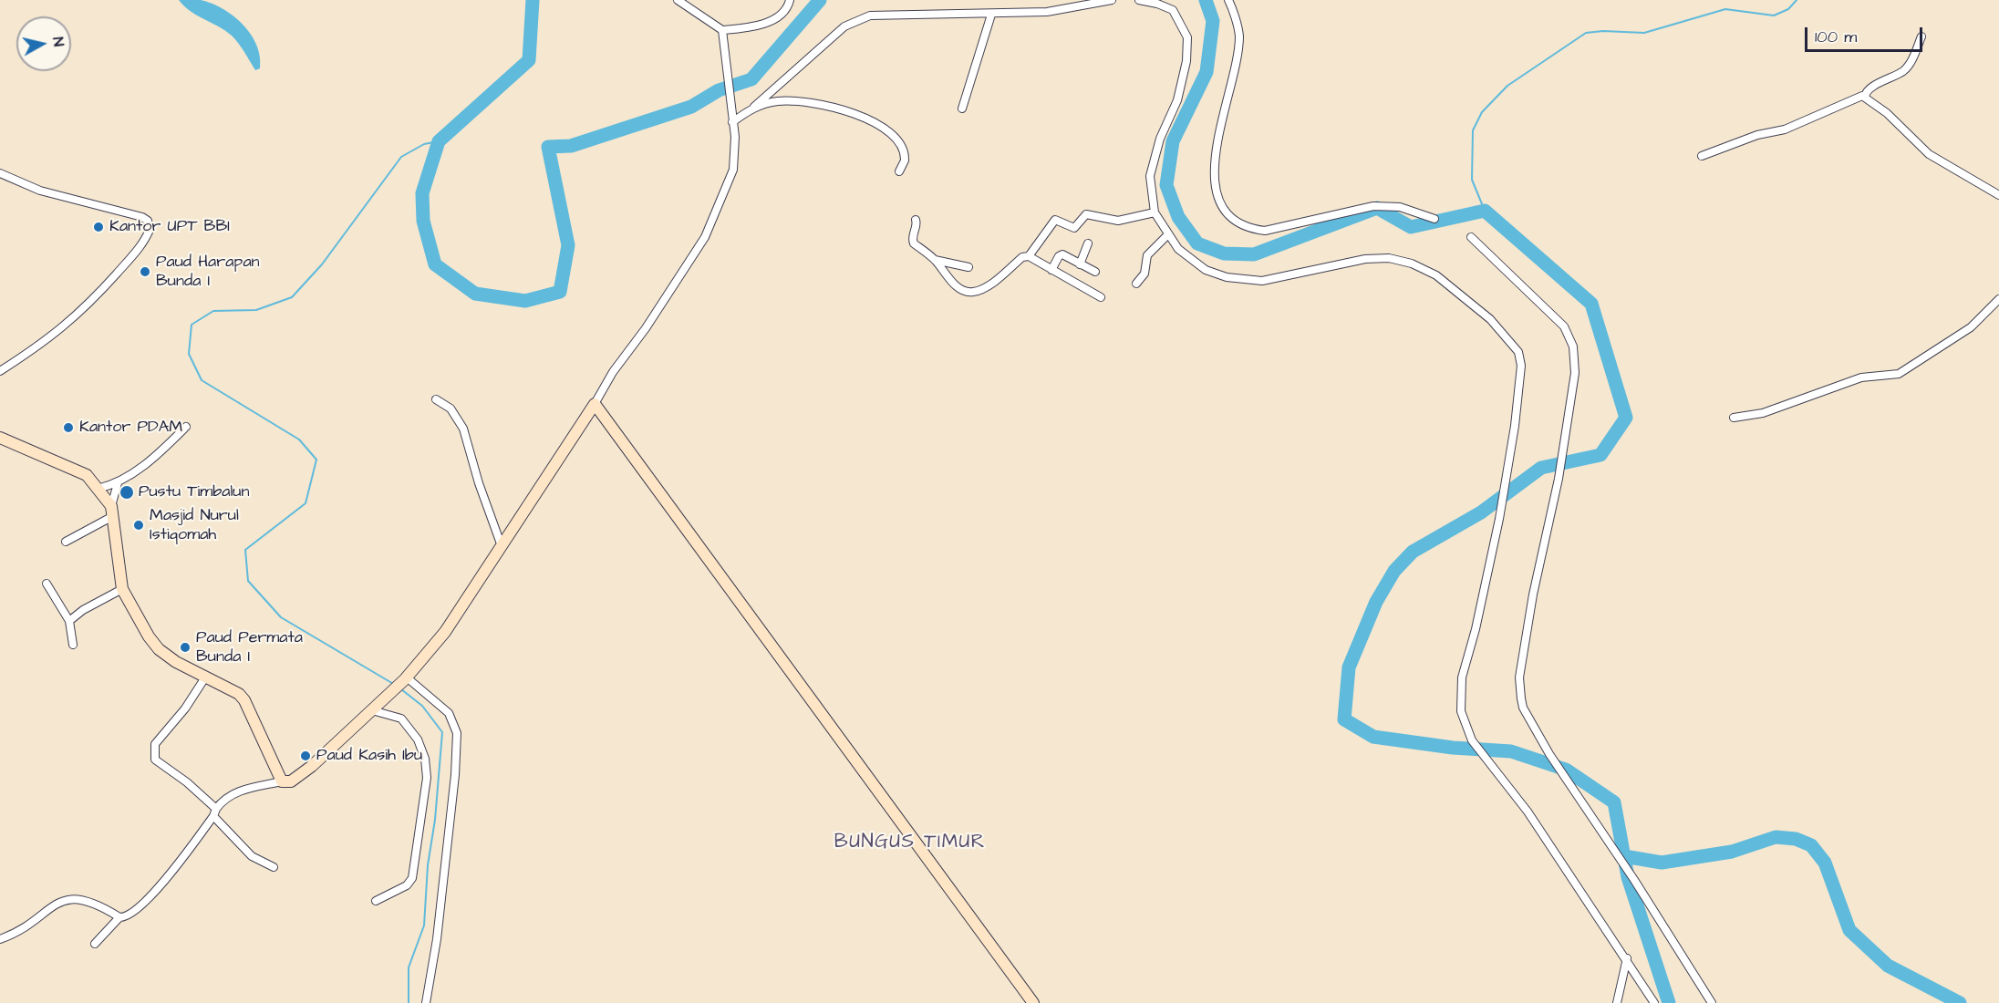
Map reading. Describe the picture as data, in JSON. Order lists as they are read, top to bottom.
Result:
{
  "districts": ["BUNGUS TIMUR"],
  "places": [
    "Kantor UPT BBI",
    "Paud Harapan Bunda I",
    "Kantor PDAM",
    "Pustu Timbalun",
    "Masjid Nurul Istiqomah",
    "Paud Permata Bunda I",
    "Paud Kasih Ibu"
  ],
  "scale_bar": "100 m",
  "north": "right"
}
